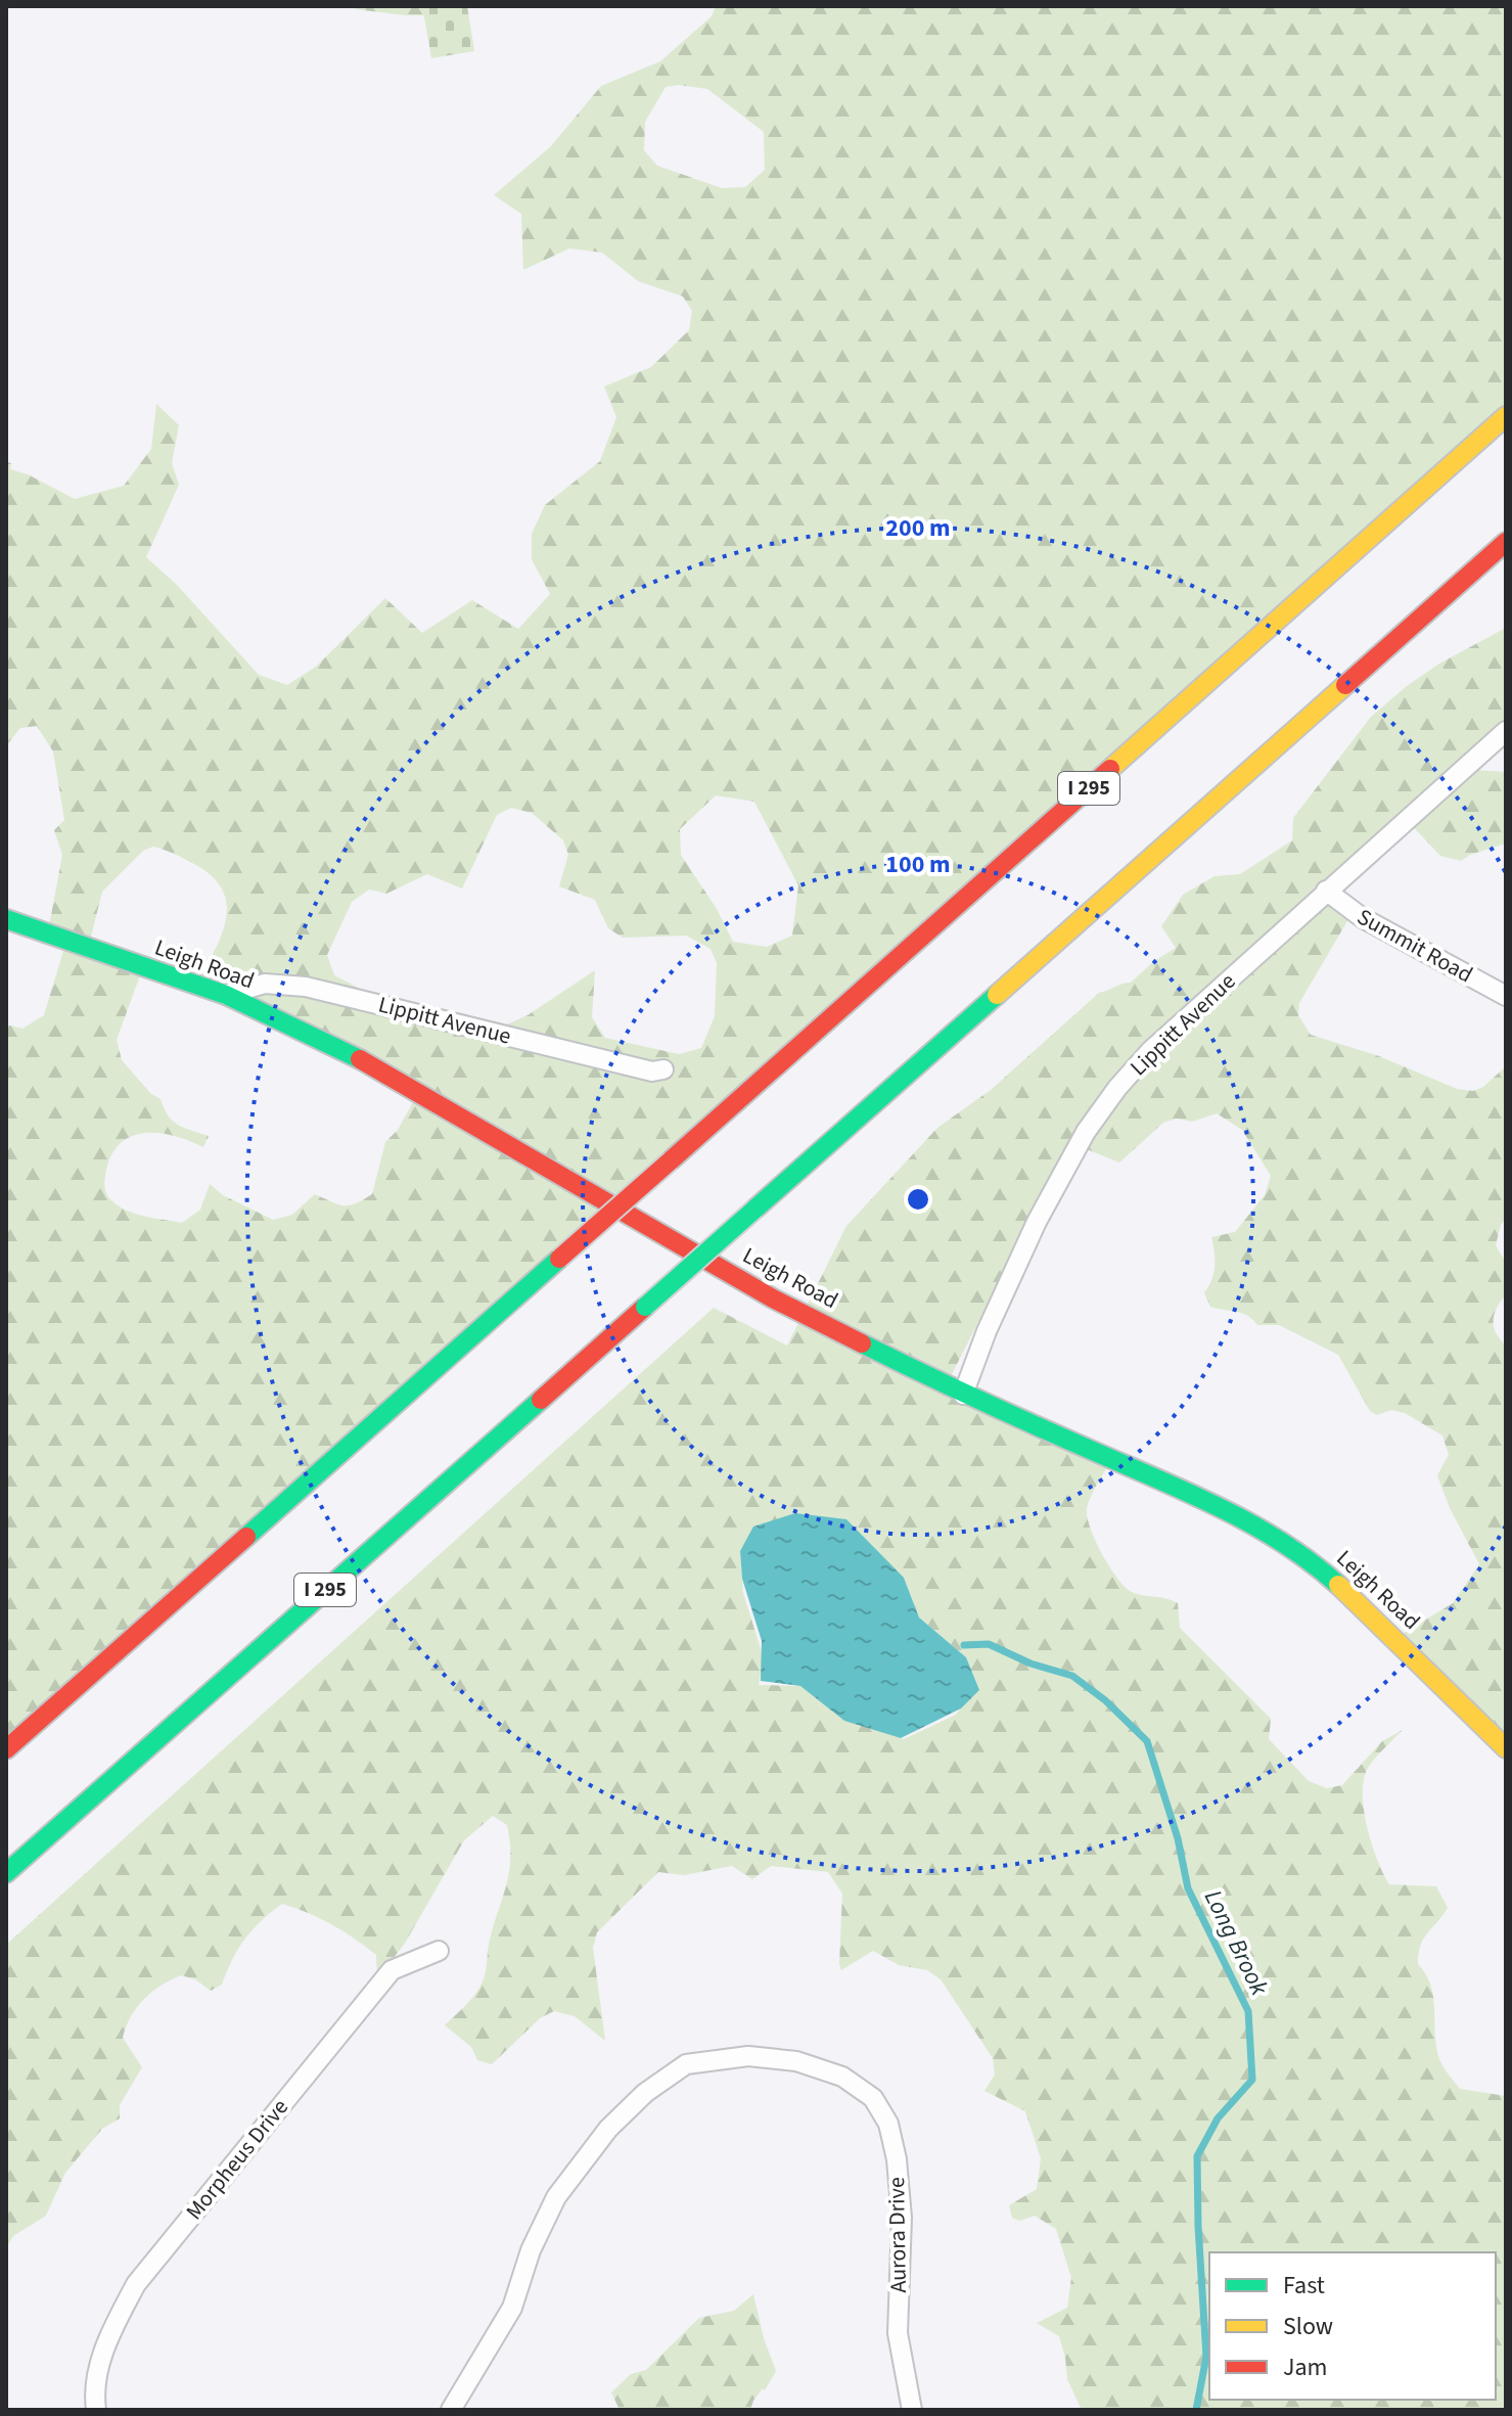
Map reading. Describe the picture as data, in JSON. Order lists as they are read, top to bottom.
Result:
{
  "streets": {
    "main road": ["I 295", "Leigh Road"],
    "street": [
      "Summit Road",
      "Lippitt Avenue",
      "Morpheus Drive",
      "Aurora Drive"
    ]
  },
  "crossings": [
    ["Summit Road", "Lippitt Avenue"],
    ["Leigh Road", "Lippitt Avenue"]
  ],
  "water": ["Long Brook"],
  "legend": ["Fast", "Slow", "Jam"],
  "rings": ["200 m", "100 m"]
}
